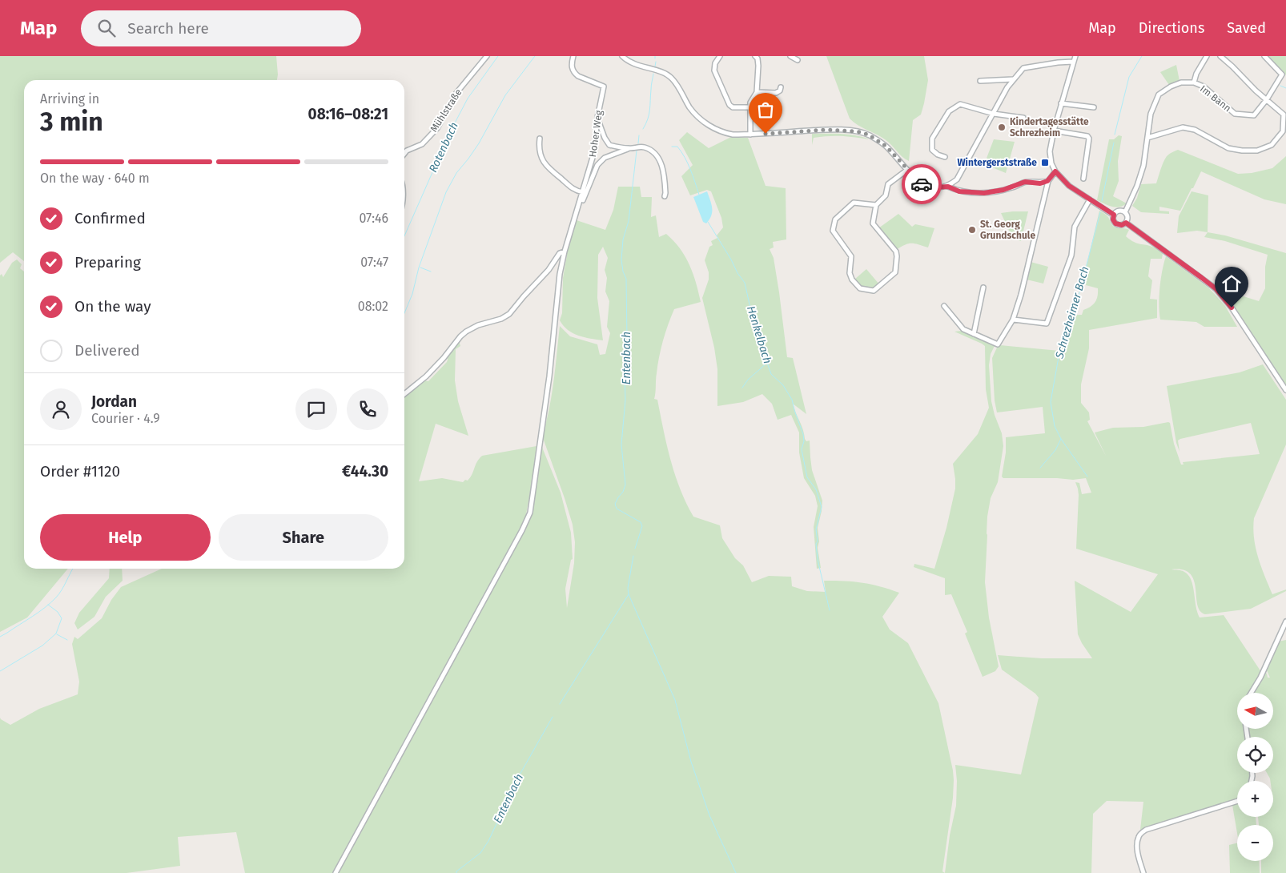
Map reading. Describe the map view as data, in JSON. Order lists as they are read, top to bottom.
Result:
{
  "streets": {
    "street": ["Im Bann", "Mühlstraße", "Hoher Weg"]
  },
  "water": [
    "Rotenbach",
    "Schrezheimer Bach",
    "Henkelbach",
    "Entenbach"
  ],
  "places": {
    "other": ["Kindertagesstätte Schrezheim", "St. Georg Grundschule"],
    "transit": ["Wintergerststraße"]
  },
  "north": "left",
  "page": {
    "header": "Map",
    "search": "Search here",
    "nav": ["Map", "Directions", "Saved"],
    "heading": ["3 min", "Arriving in", "08:16–08:21"],
    "panel": [
      "Jordan",
      "Courier · 4.9",
      "Order #1120",
      "€44.30"
    ],
    "bar": "On the way · 640 m",
    "list": [
      ["Confirmed", "07:46"],
      ["Preparing", "07:47"],
      ["On the way", "08:02"],
      "Delivered"
    ],
    "buttons": ["Help", "Share"],
    "map_buttons": ["+", "−"]
  }
}
